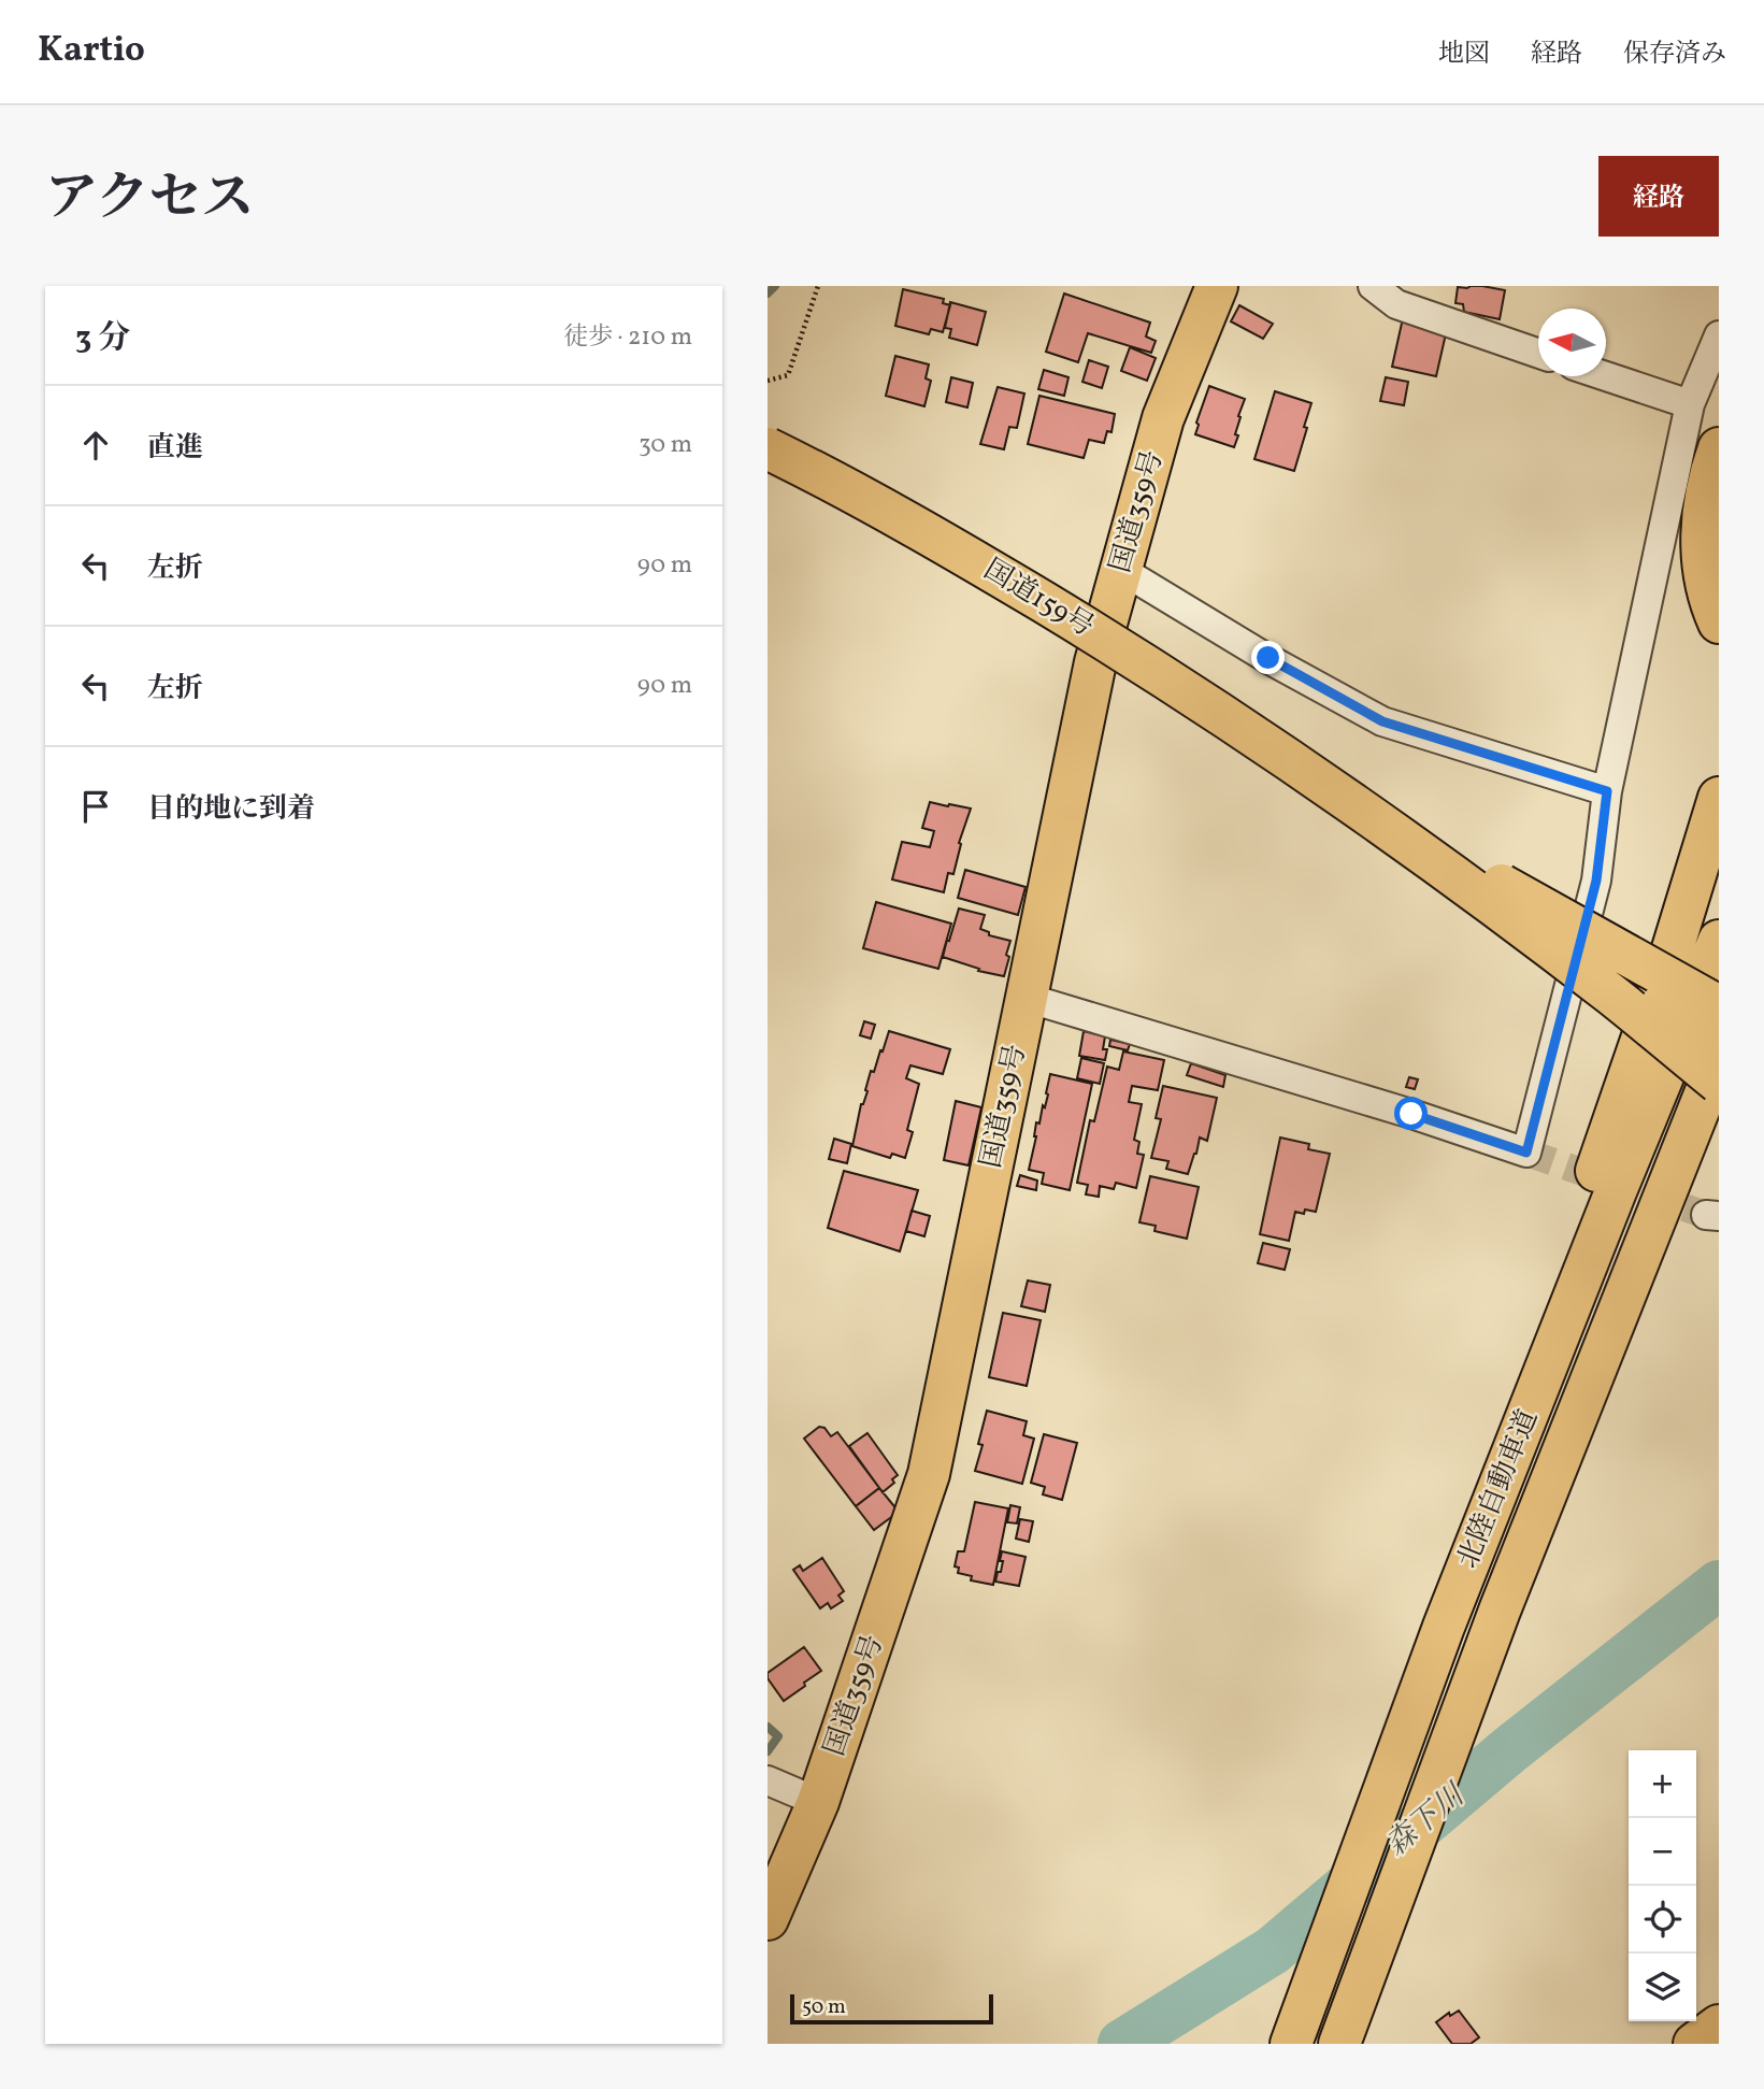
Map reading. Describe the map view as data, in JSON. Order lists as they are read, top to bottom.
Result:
{
  "streets": {
    "highway": ["国道359号", "国道159号", "北陸自動車道"]
  },
  "water": ["森下川"],
  "scale_bar": "50 m",
  "north": "left",
  "page": {
    "header": "Kartio",
    "nav": ["地図", "経路", "保存済み"],
    "title": "アクセス",
    "buttons": "経路",
    "heading": ["3 分", "徒歩 · 210 m"],
    "list": [
      ["直進", "30 m"],
      ["左折", "90 m"],
      ["左折", "90 m"],
      "目的地に到着"
    ],
    "map_buttons": ["+", "−"],
    "scale": "50 m"
  }
}
